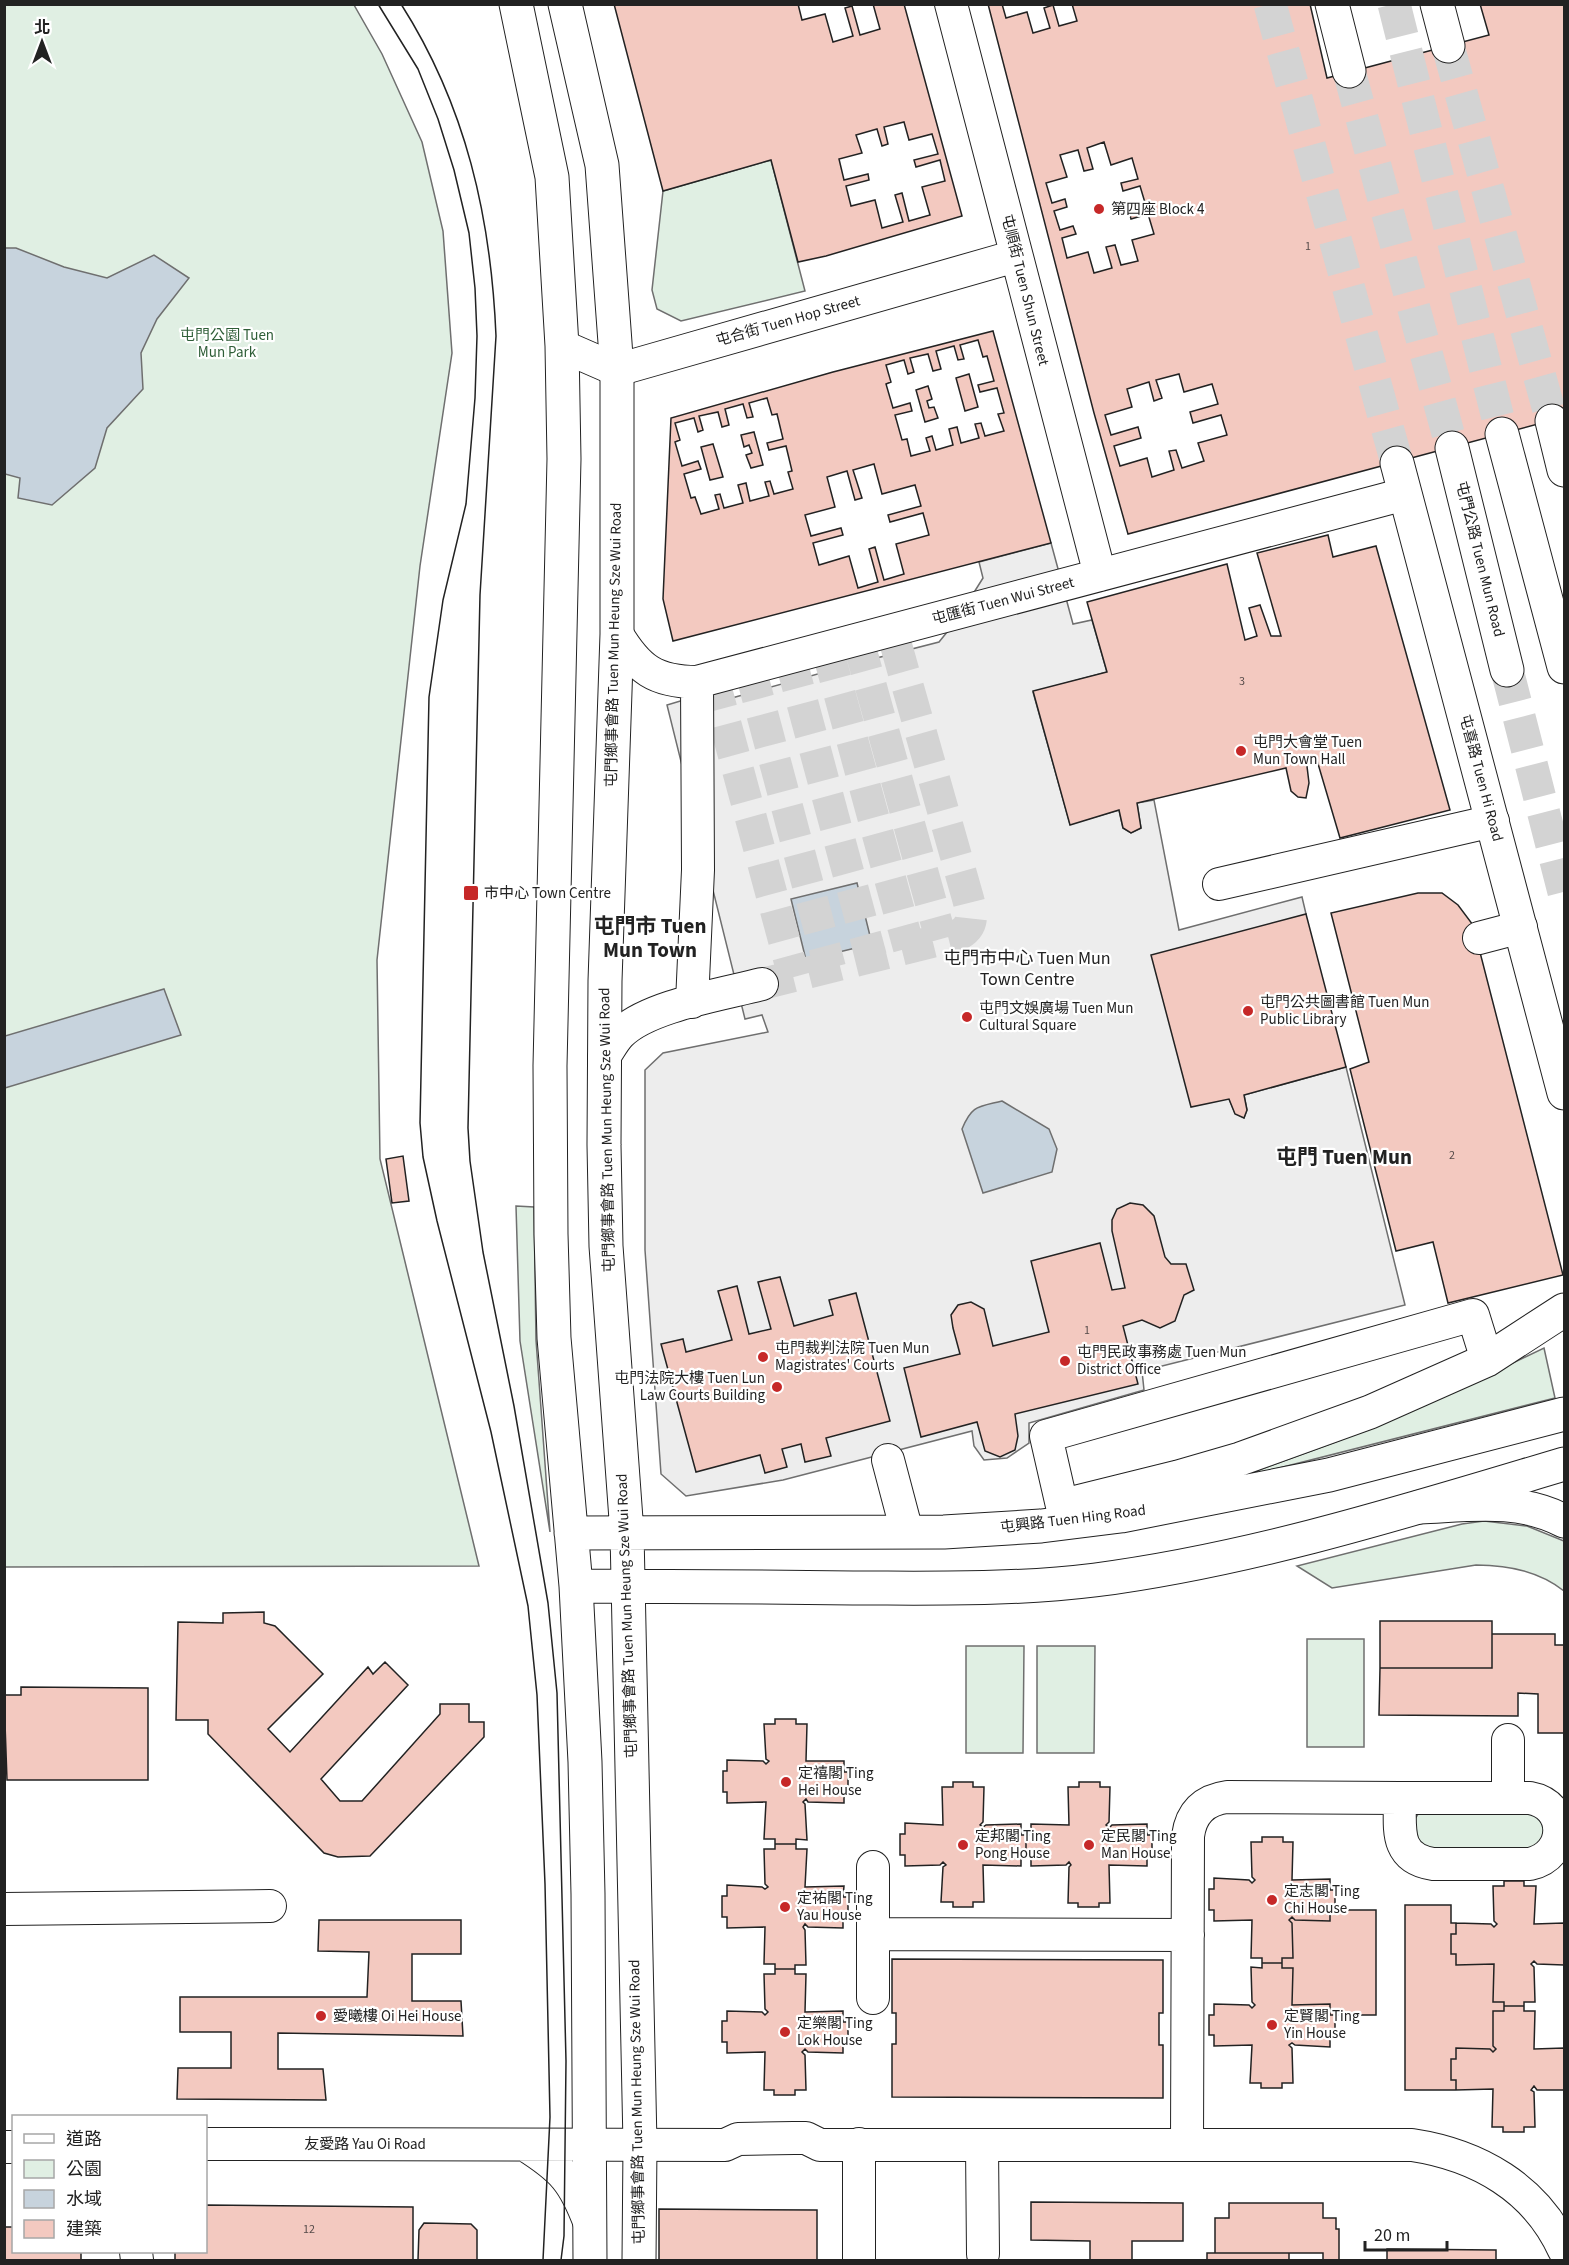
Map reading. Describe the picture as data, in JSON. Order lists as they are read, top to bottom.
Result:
{
  "streets": {
    "main road": [
      "屯門公路 Tuen Mun Road",
      "屯門鄉事會路 Tuen Mun Heung Sze Wui Road",
      "屯喜路 Tuen Hi Road",
      "屯興路 Tuen Hing Road"
    ],
    "street": [
      "屯順街 Tuen Shun Street",
      "屯合街 Tuen Hop Street",
      "屯匯街 Tuen Wui Street",
      "友愛路 Yau Oi Road"
    ]
  },
  "crossings": [
    ["屯順街 Tuen Shun Street", "屯合街 Tuen Hop Street"],
    ["屯順街 Tuen Shun Street", "屯匯街 Tuen Wui Street"],
    ["屯合街 Tuen Hop Street", "屯門鄉事會路 Tuen Mun Heung Sze Wui Road"],
    ["屯匯街 Tuen Wui Street", "屯門鄉事會路 Tuen Mun Heung Sze Wui Road"],
    ["屯匯街 Tuen Wui Street", "屯喜路 Tuen Hi Road"],
    ["屯門鄉事會路 Tuen Mun Heung Sze Wui Road", "屯興路 Tuen Hing Road"],
    ["屯門鄉事會路 Tuen Mun Heung Sze Wui Road", "友愛路 Yau Oi Road"]
  ],
  "districts": ["屯門市 Tuen Mun Town", "屯門市中心 Tuen Mun Town Centre", "屯門 Tuen Mun"],
  "parks": ["屯門公園 Tuen Mun Park"],
  "places": {
    "other": [
      "第四座 Block 4",
      "屯門大會堂 Tuen Mun Town Hall",
      "屯門公共圖書館 Tuen Mun Public Library",
      "屯門文娛廣場 Tuen Mun Cultural Square",
      "屯門裁判法院 Tuen Mun Magistrates' Courts",
      "屯門民政事務處 Tuen Mun District Office",
      "屯門法院大樓 Tuen Lun Law Courts Building",
      "定禧閣 Ting Hei House",
      "定邦閣 Ting Pong House",
      "定民閣 Ting Man House",
      "定志閣 Ting Chi House",
      "定祐閣 Ting Yau House",
      "愛曦樓 Oi Hei House",
      "定賢閣 Ting Yin House",
      "定樂閣 Ting Lok House"
    ],
    "transit": ["市中心 Town Centre"]
  },
  "house_numbers": [
    "1",
    "3",
    "2",
    "1",
    "12"
  ],
  "legend": [
    "道路",
    "公園",
    "水域",
    "建築"
  ],
  "scale_bar": "20 m",
  "north": "top"
}
